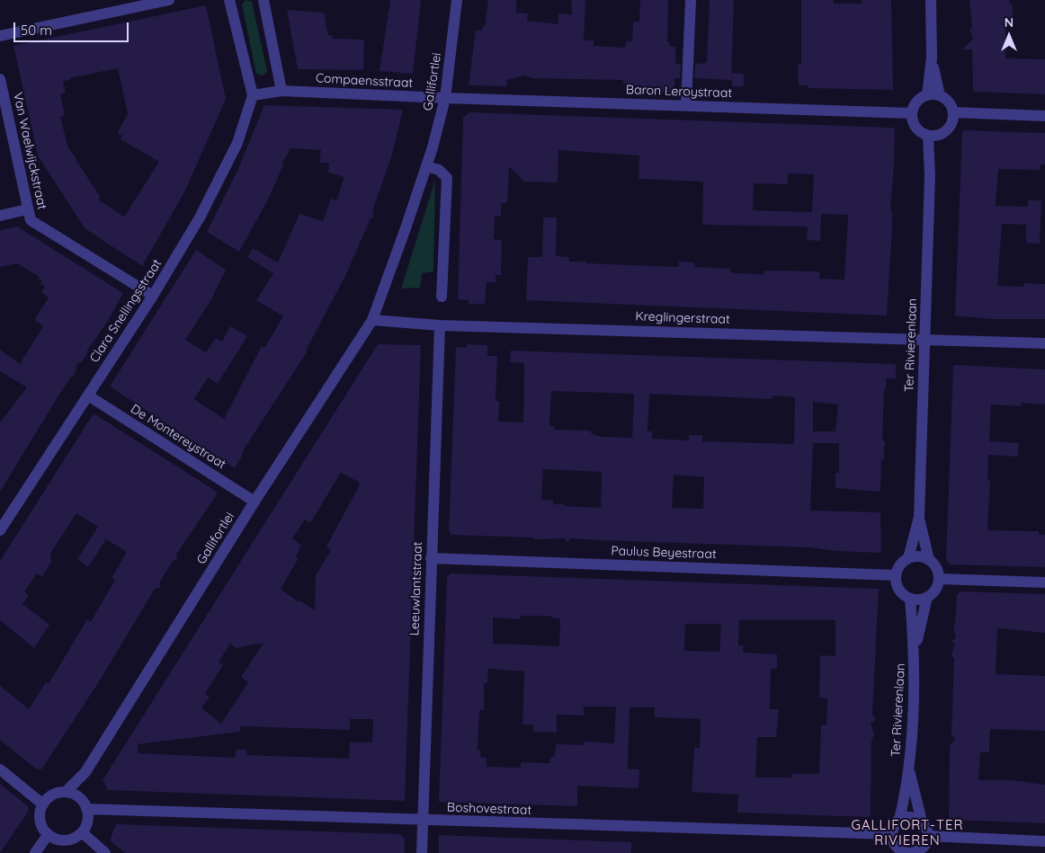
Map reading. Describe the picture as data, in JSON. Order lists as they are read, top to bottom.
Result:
{
  "streets": {
    "street": [
      "Compaensstraat",
      "Gallifortlei",
      "Baron Leroystraat",
      "Van Waelwijckstraat",
      "Clara Snellingsstraat",
      "Kreglingerstraat",
      "Ter Rivierenlaan",
      "De Montereystraat",
      "Paulus Beyestraat",
      "Leeuwlantstraat",
      "Boshovestraat"
    ]
  },
  "crossings": [
    ["Compaensstraat", "Gallifortlei"],
    ["Compaensstraat", "Baron Leroystraat"],
    ["Gallifortlei", "Baron Leroystraat"],
    ["Gallifortlei", "De Montereystraat"],
    ["Gallifortlei", "Boshovestraat"],
    ["Baron Leroystraat", "Ter Rivierenlaan"],
    ["Van Waelwijckstraat", "Clara Snellingsstraat"],
    ["Clara Snellingsstraat", "De Montereystraat"],
    ["Kreglingerstraat", "Ter Rivierenlaan"],
    ["Kreglingerstraat", "Leeuwlantstraat"],
    ["Ter Rivierenlaan", "Paulus Beyestraat"],
    ["Ter Rivierenlaan", "Boshovestraat"],
    ["Paulus Beyestraat", "Leeuwlantstraat"],
    ["Leeuwlantstraat", "Boshovestraat"]
  ],
  "districts": ["GALLIFORT-TER RIVIEREN"],
  "scale_bar": "50 m",
  "north": "top"
}
